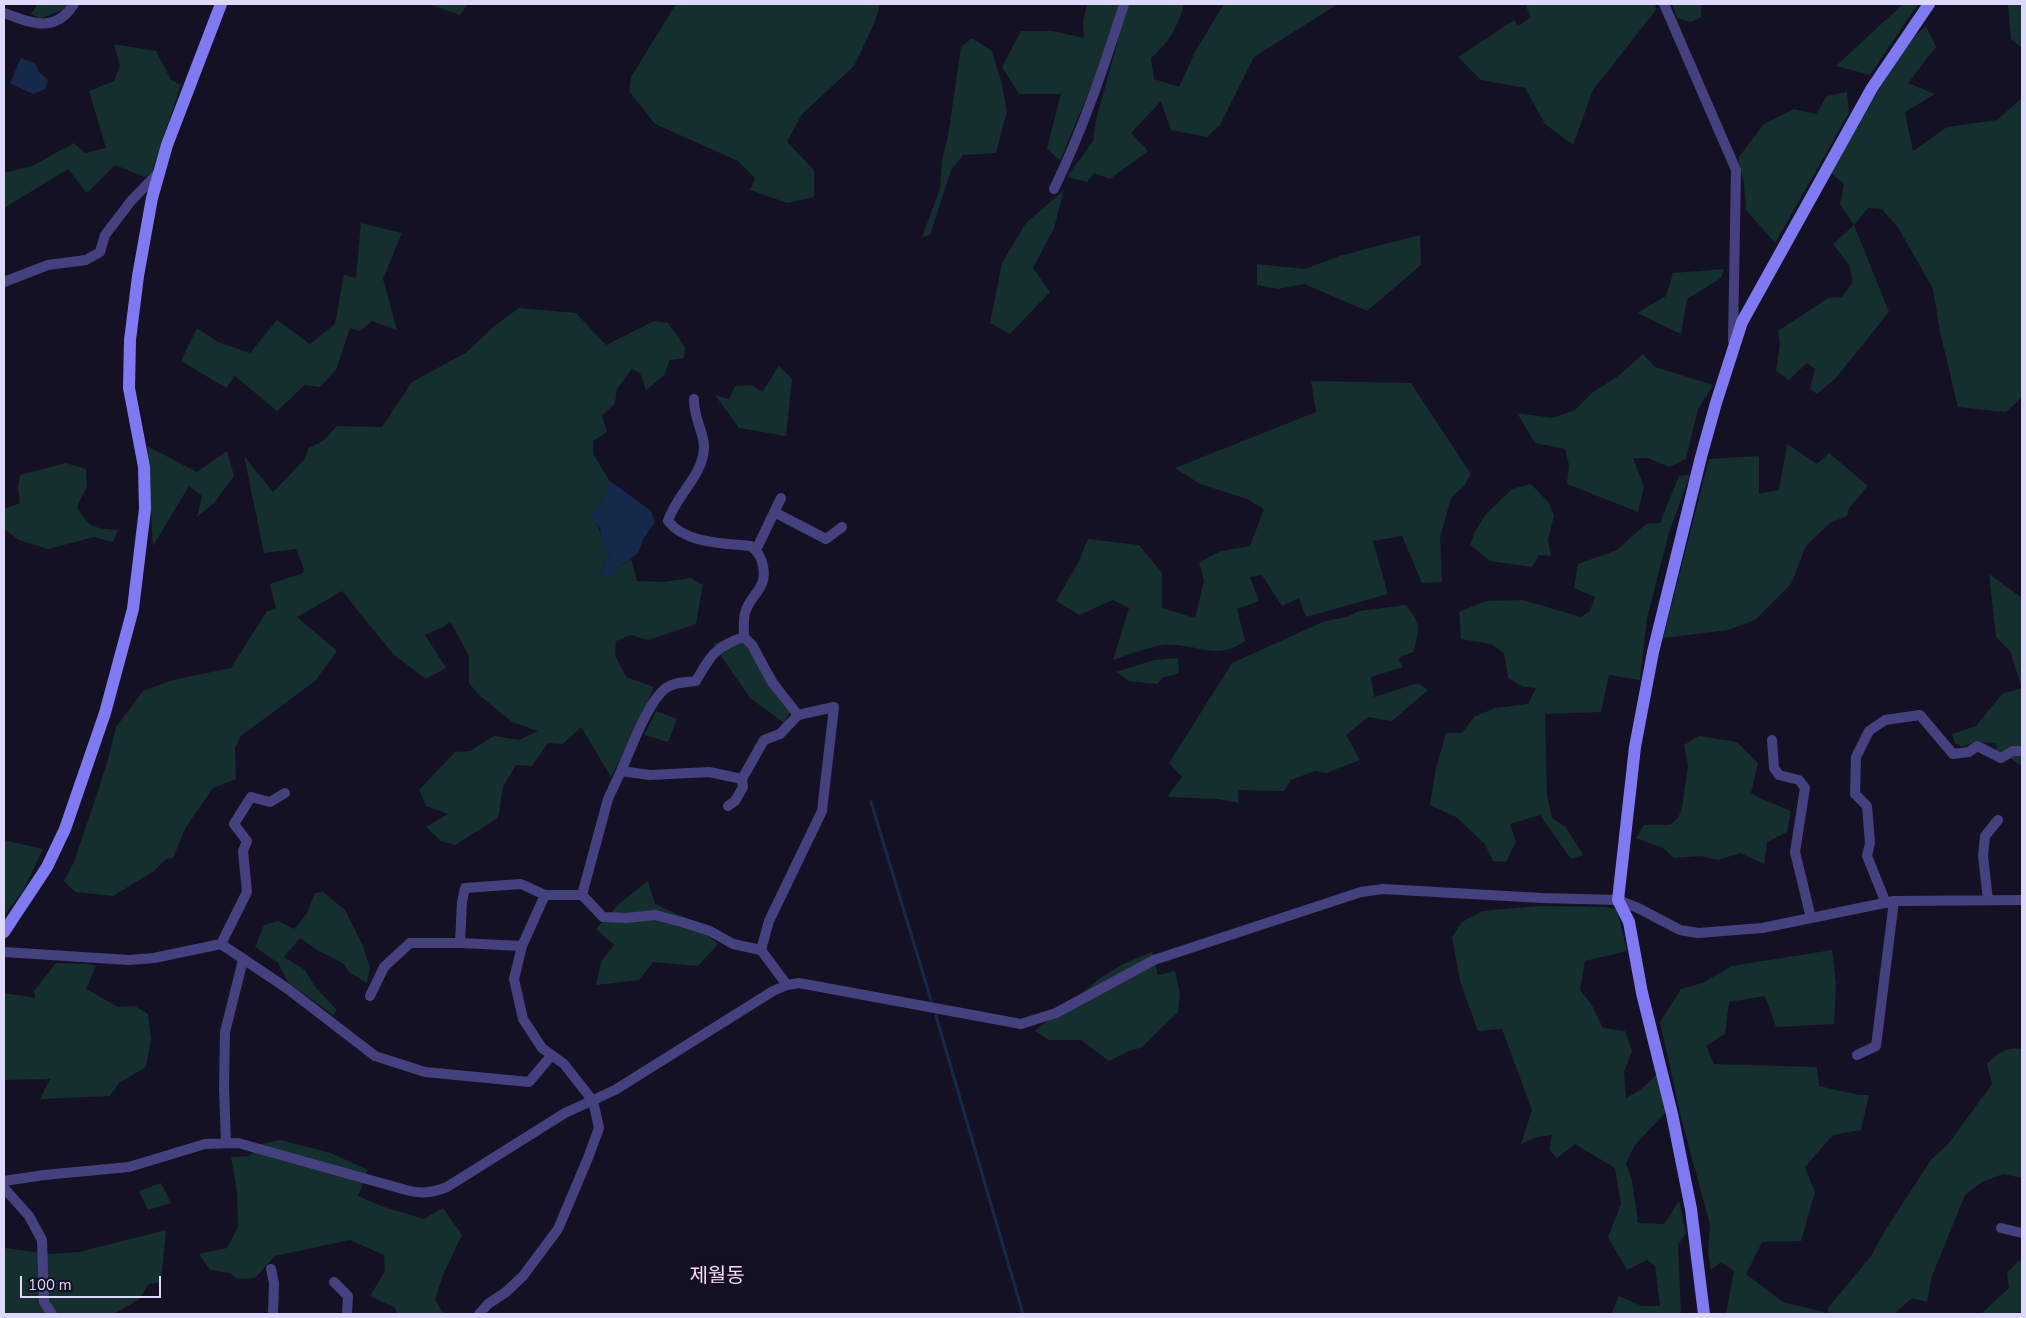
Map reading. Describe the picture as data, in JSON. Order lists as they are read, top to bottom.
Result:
{
  "districts": ["제월동"],
  "scale_bar": "100 m"
}
